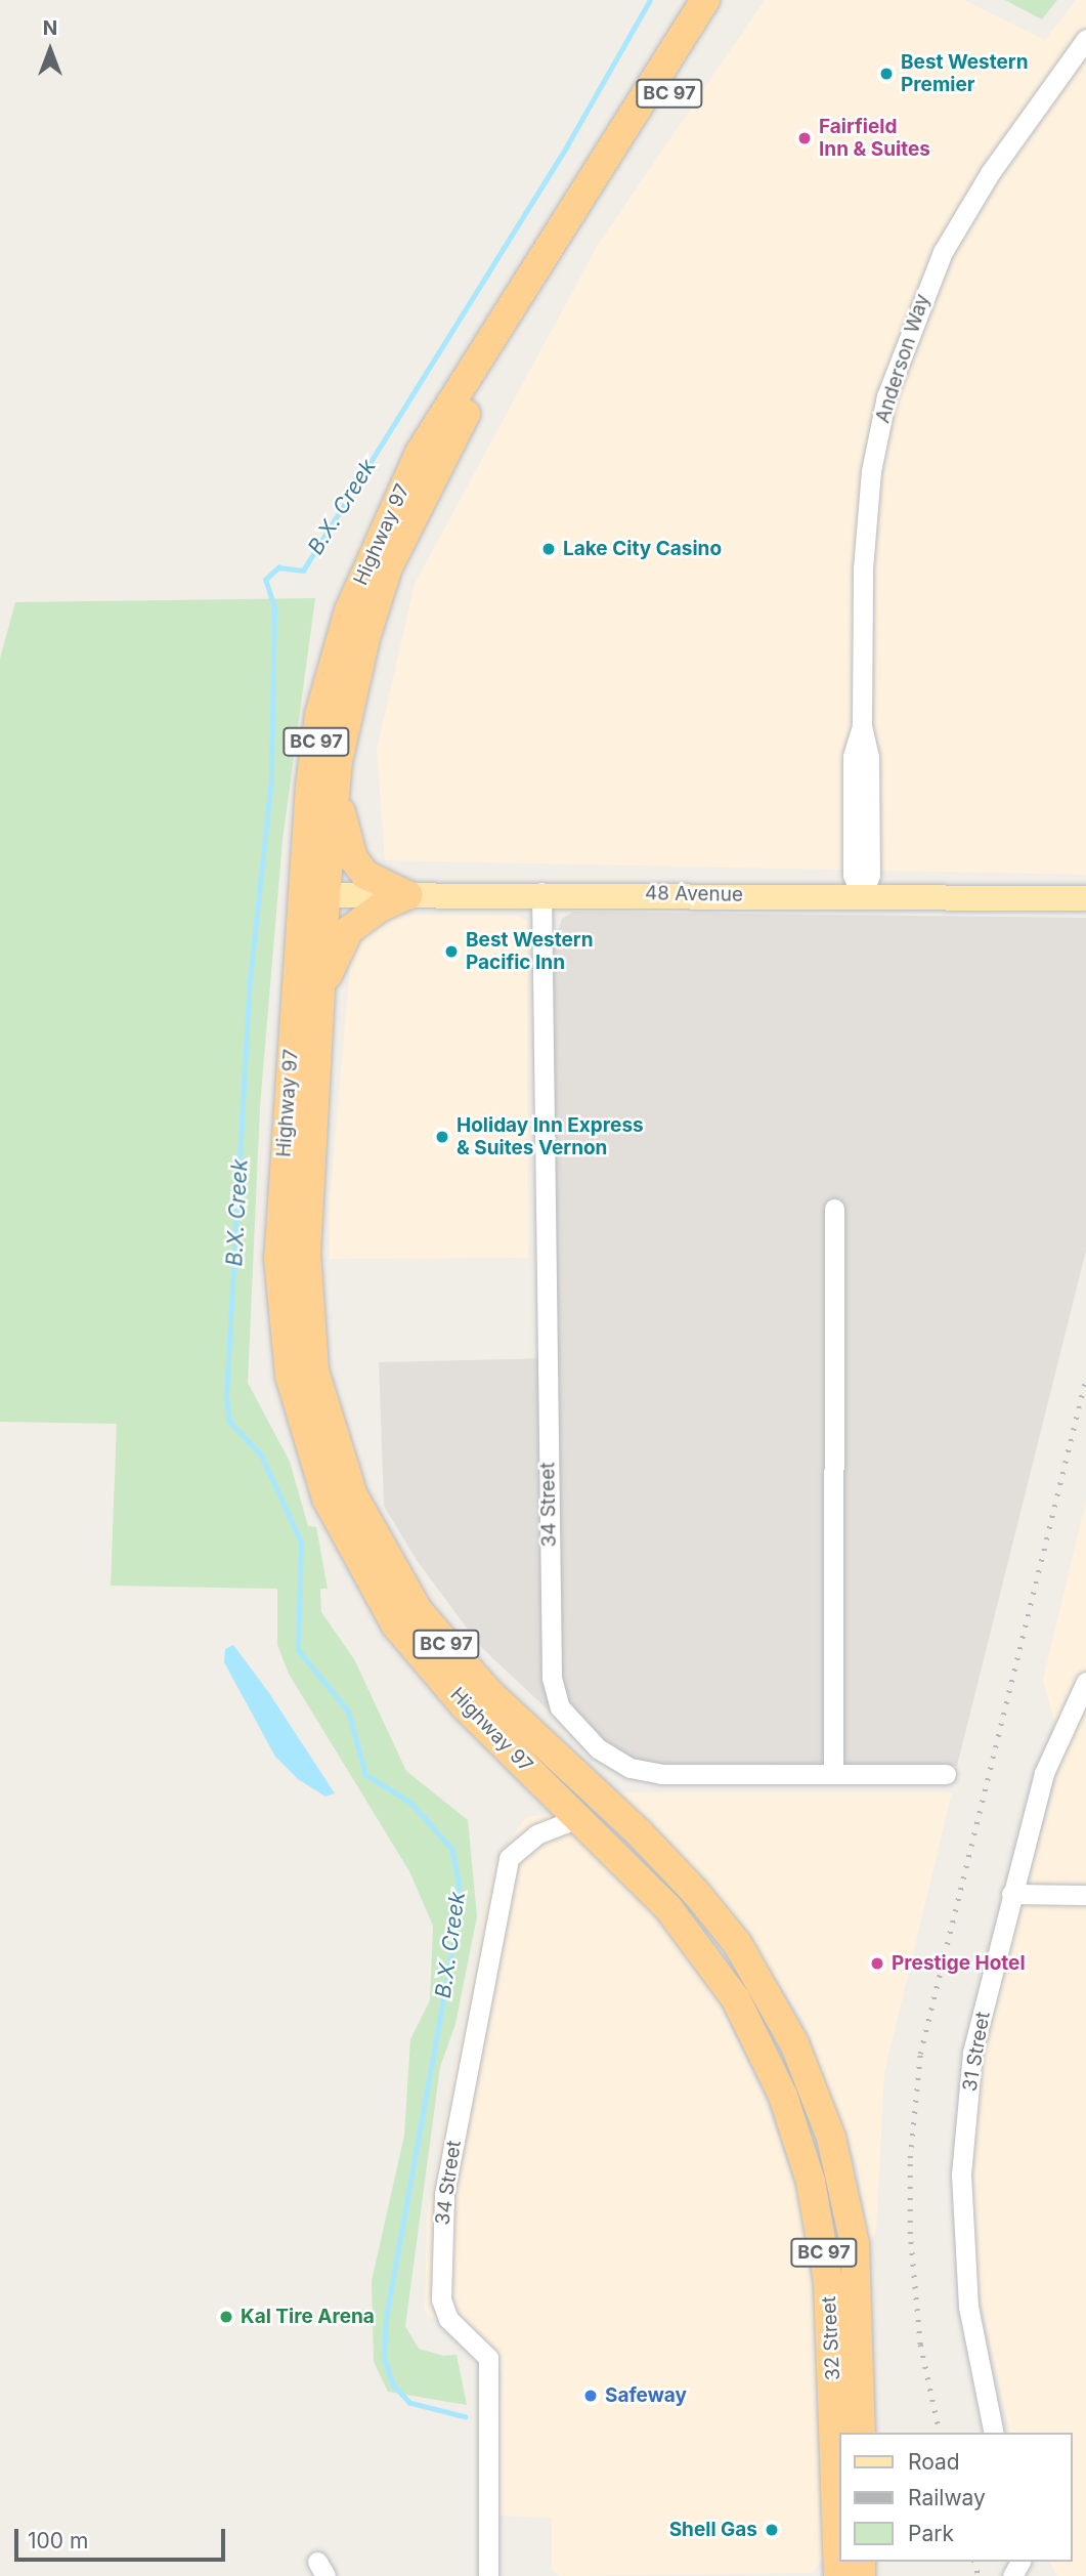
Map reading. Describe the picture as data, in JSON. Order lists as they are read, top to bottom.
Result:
{
  "streets": {
    "highway": ["BC 97", "Highway 97", "32 Street"],
    "main road": ["48 Avenue"],
    "street": ["Anderson Way", "34 Street", "31 Street"]
  },
  "crossings": [
    ["BC 97", "Highway 97"],
    ["Anderson Way", "48 Avenue"],
    ["Highway 97", "48 Avenue"],
    ["Highway 97", "34 Street"],
    ["Highway 97", "32 Street"],
    ["48 Avenue", "34 Street"]
  ],
  "water": ["B.X. Creek"],
  "places": [
    "Best Western Premier",
    "Fairfield Inn & Suites",
    "Lake City Casino",
    "Best Western Pacific Inn",
    "Holiday Inn Express & Suites Vernon",
    "Prestige Hotel",
    "Kal Tire Arena",
    "Safeway",
    "Shell Gas"
  ],
  "legend": ["Road", "Railway", "Park"],
  "scale_bar": "100 m",
  "north": "top"
}
